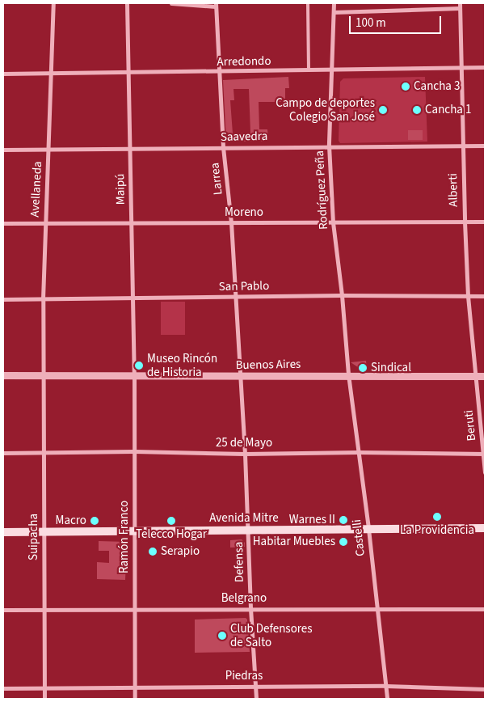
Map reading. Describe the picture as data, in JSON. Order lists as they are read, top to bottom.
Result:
{
  "streets": {
    "main road": ["Avenida Mitre"],
    "street": [
      "Arredondo",
      "Saavedra",
      "Larrea",
      "Avellaneda",
      "Maipú",
      "Rodríguez Peña",
      "Alberti",
      "Moreno",
      "San Pablo",
      "Buenos Aires",
      "Beruti",
      "25 de Mayo",
      "Suipacha",
      "Ramón Franco",
      "Castelli",
      "Defensa",
      "Belgrano",
      "Piedras"
    ]
  },
  "crossings": [
    ["Arredondo", "Larrea"],
    ["Arredondo", "Avellaneda"],
    ["Arredondo", "Maipú"],
    ["Arredondo", "Rodríguez Peña"],
    ["Arredondo", "Alberti"],
    ["Saavedra", "Larrea"],
    ["Saavedra", "Avellaneda"],
    ["Saavedra", "Maipú"],
    ["Saavedra", "Rodríguez Peña"],
    ["Saavedra", "Alberti"],
    ["Larrea", "Moreno"],
    ["Larrea", "San Pablo"],
    ["Larrea", "Buenos Aires"],
    ["Larrea", "Defensa"],
    ["Avellaneda", "Moreno"],
    ["Avellaneda", "San Pablo"],
    ["Avellaneda", "Buenos Aires"],
    ["Avellaneda", "Suipacha"],
    ["Maipú", "Moreno"],
    ["Maipú", "San Pablo"],
    ["Maipú", "Buenos Aires"],
    ["Maipú", "Ramón Franco"],
    ["Rodríguez Peña", "Moreno"],
    ["Rodríguez Peña", "San Pablo"],
    ["Rodríguez Peña", "Buenos Aires"],
    ["Rodríguez Peña", "Castelli"],
    ["Alberti", "Moreno"],
    ["Alberti", "San Pablo"],
    ["Alberti", "Buenos Aires"],
    ["Alberti", "Beruti"],
    ["Buenos Aires", "Beruti"],
    ["Buenos Aires", "Suipacha"],
    ["Buenos Aires", "Ramón Franco"],
    ["Buenos Aires", "Castelli"],
    ["Buenos Aires", "Defensa"],
    ["Beruti", "25 de Mayo"],
    ["25 de Mayo", "Suipacha"],
    ["25 de Mayo", "Ramón Franco"],
    ["25 de Mayo", "Castelli"],
    ["25 de Mayo", "Defensa"],
    ["Avenida Mitre", "Suipacha"],
    ["Avenida Mitre", "Ramón Franco"],
    ["Avenida Mitre", "Castelli"],
    ["Avenida Mitre", "Defensa"],
    ["Suipacha", "Belgrano"],
    ["Suipacha", "Piedras"],
    ["Ramón Franco", "Belgrano"],
    ["Ramón Franco", "Piedras"],
    ["Castelli", "Belgrano"],
    ["Castelli", "Piedras"],
    ["Defensa", "Belgrano"],
    ["Defensa", "Piedras"]
  ],
  "places": [
    "Cancha 3",
    "Campo de deportes Colegio San José",
    "Cancha 1",
    "Museo Rincón de Historia",
    "Sindical",
    "La Providencia",
    "Warnes II",
    "Macro",
    "Telecco Hogar",
    "Habitar Muebles",
    "Serapio",
    "Club Defensores de Salto"
  ],
  "scale_bar": "100 m"
}
